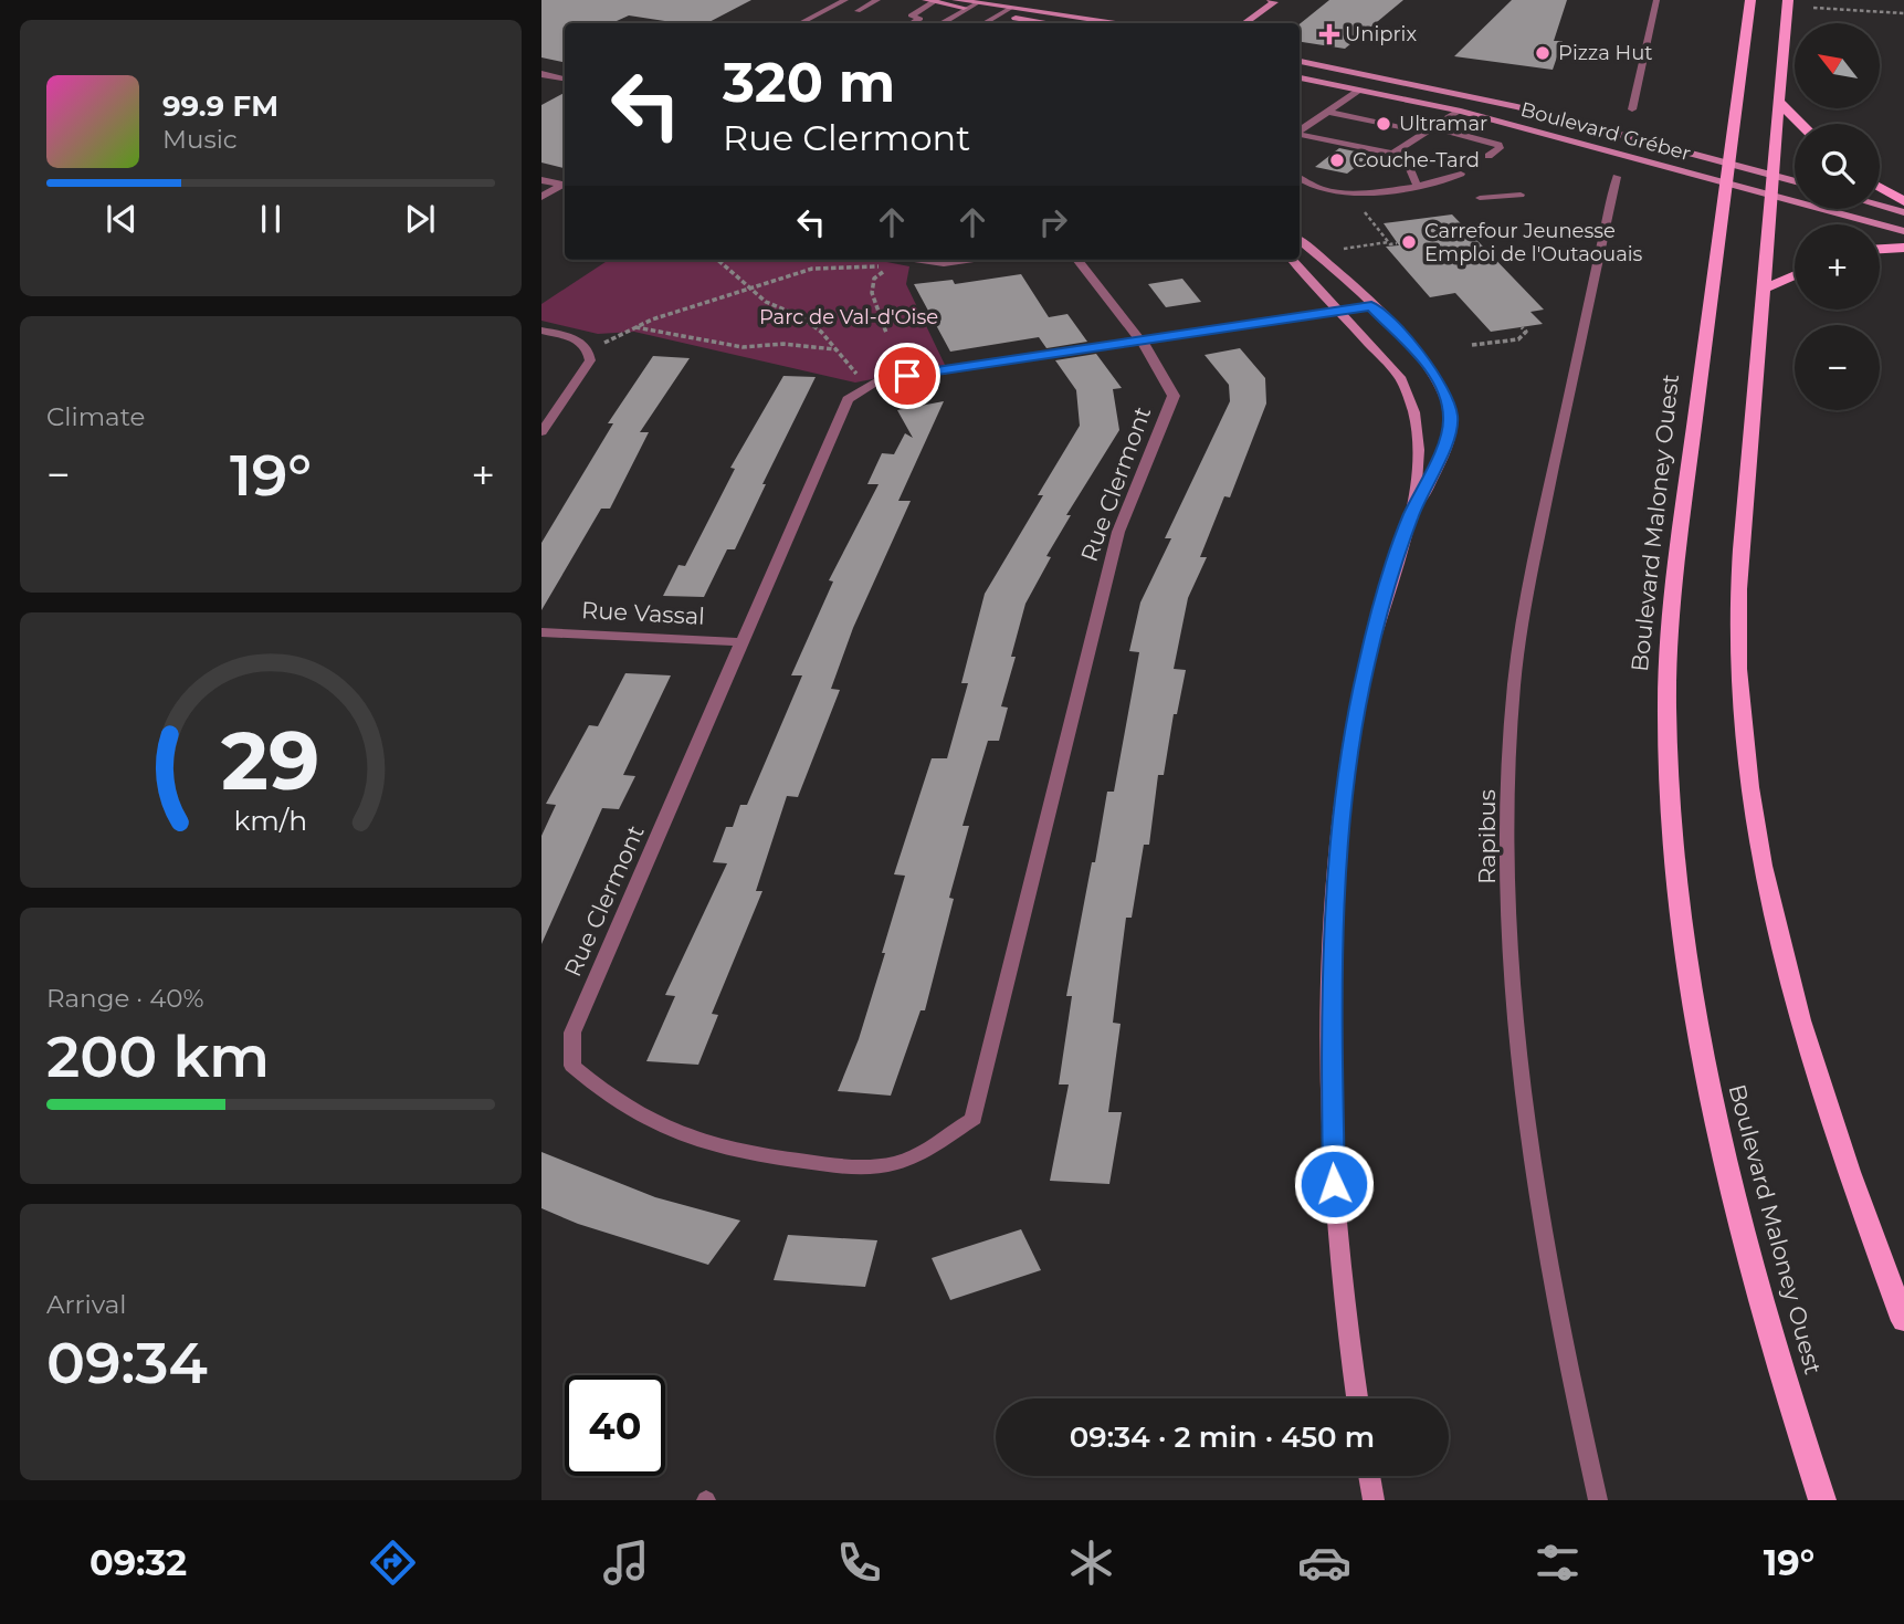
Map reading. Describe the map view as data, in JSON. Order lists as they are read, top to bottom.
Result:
{
  "streets": {
    "main road": ["Boulevard Maloney Ouest"],
    "street": ["Boulevard Gréber", "Rue Clermont", "Rue Vassal"],
    "lane": ["Rapibus"]
  },
  "crossings": [
    ["Boulevard Gréber", "Boulevard Maloney Ouest"],
    ["Rue Clermont", "Rue Vassal"]
  ],
  "parks": ["Parc de Val-d'Oise"],
  "places": {
    "health": ["Uniprix"],
    "other": [
      "Pizza Hut",
      "Ultramar",
      "Couche-Tard",
      "Carrefour Jeunesse Emploi de l'Outaouais"
    ]
  },
  "north": "top left",
  "page": {
    "map_buttons": ["+", "−"],
    "turn": ["320 m", "Rue Clermont"],
    "song": ["99.9 FM", "Music"],
    "tile": [
      "Climate",
      ["Range · 40%", "200 km"],
      ["Arrival", "09:34"]
    ],
    "heat": ["−", "19°", "+"],
    "limit": "40",
    "trip": "09:34 · 2 min · 450 m",
    "tabs": ["09:32", "19°"],
    "gauge": ["29", "km/h"]
  }
}
